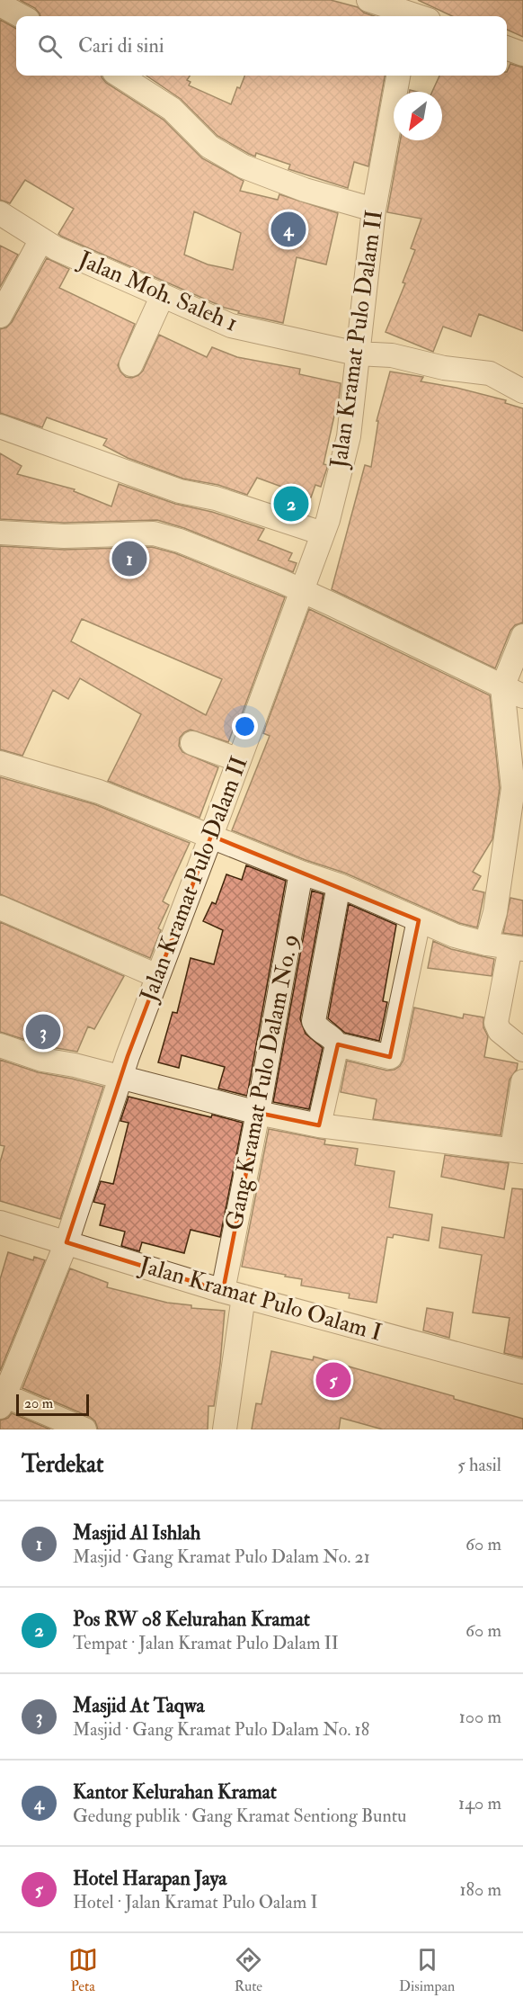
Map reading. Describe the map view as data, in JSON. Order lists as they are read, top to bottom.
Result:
{
  "streets": {
    "street": [
      "Jalan Moh. Saleh 1",
      "Jalan Kramat Pulo Dalam II",
      "Gang Kramat Pulo Dalam No. 9",
      "Jalan Kramat Pulo Oalam I"
    ]
  },
  "crossings": [
    ["Jalan Moh. Saleh 1", "Jalan Kramat Pulo Dalam II"],
    ["Jalan Kramat Pulo Dalam II", "Jalan Kramat Pulo Oalam I"],
    ["Gang Kramat Pulo Dalam No. 9", "Jalan Kramat Pulo Oalam I"]
  ],
  "scale_bar": "20 m",
  "north": "bottom left",
  "page": {
    "search": "Cari di sini",
    "pins": [
      "4",
      "2",
      "1",
      "3",
      "5"
    ],
    "scale": "20 m",
    "heading": ["Terdekat", "5 hasil"],
    "list": [
      {
        "mark": "1",
        "name": "Masjid Al Ishlah",
        "note": "Masjid · Gang Kramat Pulo Dalam No. 21",
        "value": "60 m"
      },
      {
        "mark": "2",
        "name": "Pos RW 08 Kelurahan Kramat",
        "note": "Tempat · Jalan Kramat Pulo Dalam II",
        "value": "60 m"
      },
      {
        "mark": "3",
        "name": "Masjid At Taqwa",
        "note": "Masjid · Gang Kramat Pulo Dalam No. 18",
        "value": "100 m"
      },
      {
        "mark": "4",
        "name": "Kantor Kelurahan Kramat",
        "note": "Gedung publik · Gang Kramat Sentiong Buntu",
        "value": "140 m"
      },
      {
        "mark": "5",
        "name": "Hotel Harapan Jaya",
        "note": "Hotel · Jalan Kramat Pulo Oalam I",
        "value": "180 m"
      }
    ],
    "nav": ["Peta", "Rute", "Disimpan"]
  }
}
